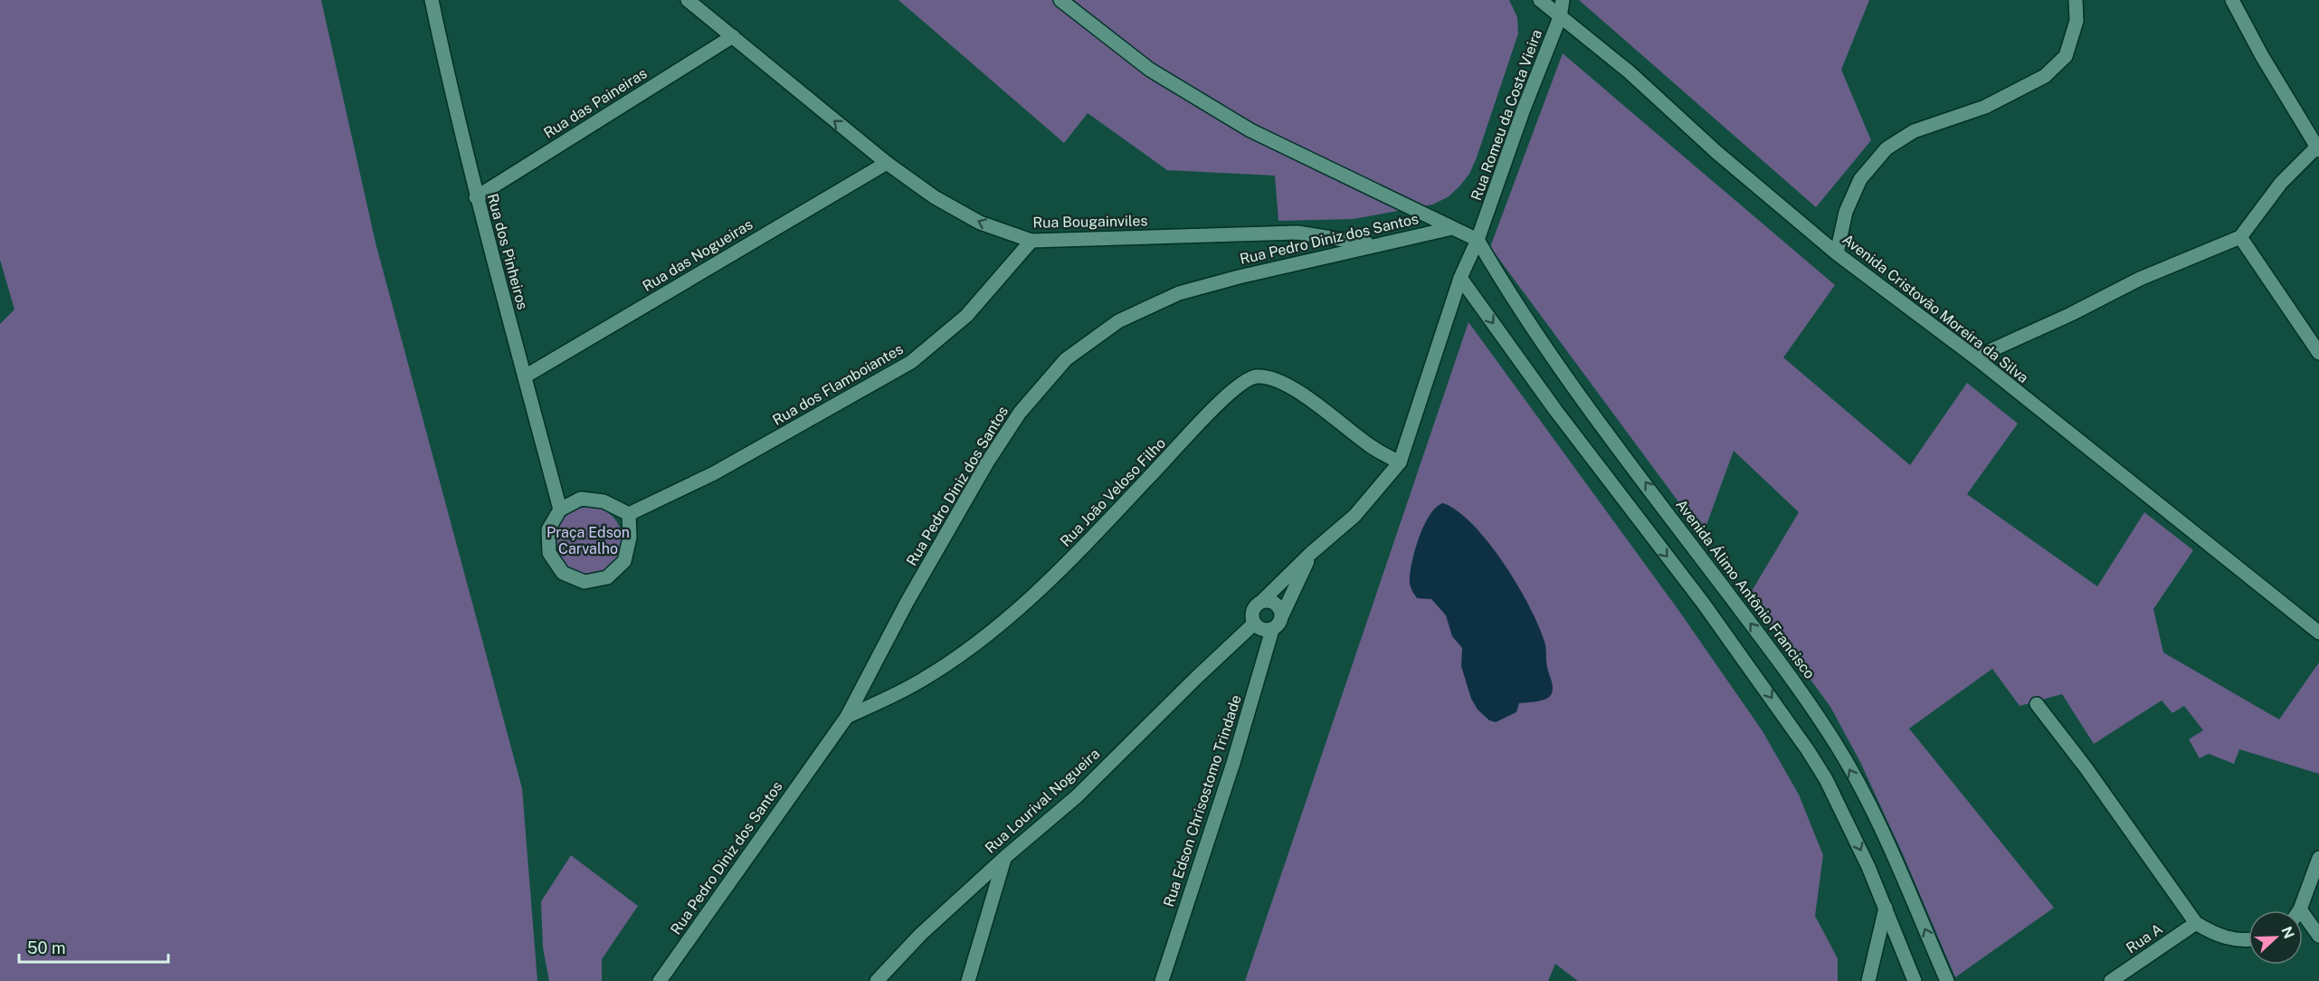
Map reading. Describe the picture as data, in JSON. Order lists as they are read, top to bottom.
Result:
{
  "streets": {
    "street": [
      "Rua das Paineiras",
      "Rua Romeu da Costa Vieira",
      "Rua Bougainviles",
      "Rua Pedro Diniz dos Santos",
      "Rua dos Pinheiros",
      "Rua das Nogueiras",
      "Avenida Cristovão Moreira da Silva",
      "Rua dos Flamboiantes",
      "Rua João Veloso Filho",
      "Avenida Álimo Antônio Francisco",
      "Rua Lourival Nogueira",
      "Rua Edson Chrisostomo Trindade",
      "Rua A"
    ]
  },
  "crossings": [
    ["Rua das Paineiras", "Rua Bougainviles"],
    ["Rua das Paineiras", "Rua dos Pinheiros"],
    ["Rua Romeu da Costa Vieira", "Avenida Cristovão Moreira da Silva"],
    ["Rua Romeu da Costa Vieira", "Rua João Veloso Filho"],
    ["Rua Romeu da Costa Vieira", "Avenida Álimo Antônio Francisco"],
    ["Rua Bougainviles", "Rua Pedro Diniz dos Santos"],
    ["Rua Bougainviles", "Rua das Nogueiras"],
    ["Rua Bougainviles", "Rua dos Flamboiantes"],
    ["Rua Pedro Diniz dos Santos", "Rua João Veloso Filho"],
    ["Rua dos Pinheiros", "Rua das Nogueiras"],
    ["Rua dos Pinheiros", "Rua dos Flamboiantes"],
    ["Rua Lourival Nogueira", "Rua Edson Chrisostomo Trindade"]
  ],
  "one_way": ["Rua Bougainviles"],
  "parks": ["Praça Edson Carvalho"],
  "scale_bar": "50 m",
  "north": "right"
}
